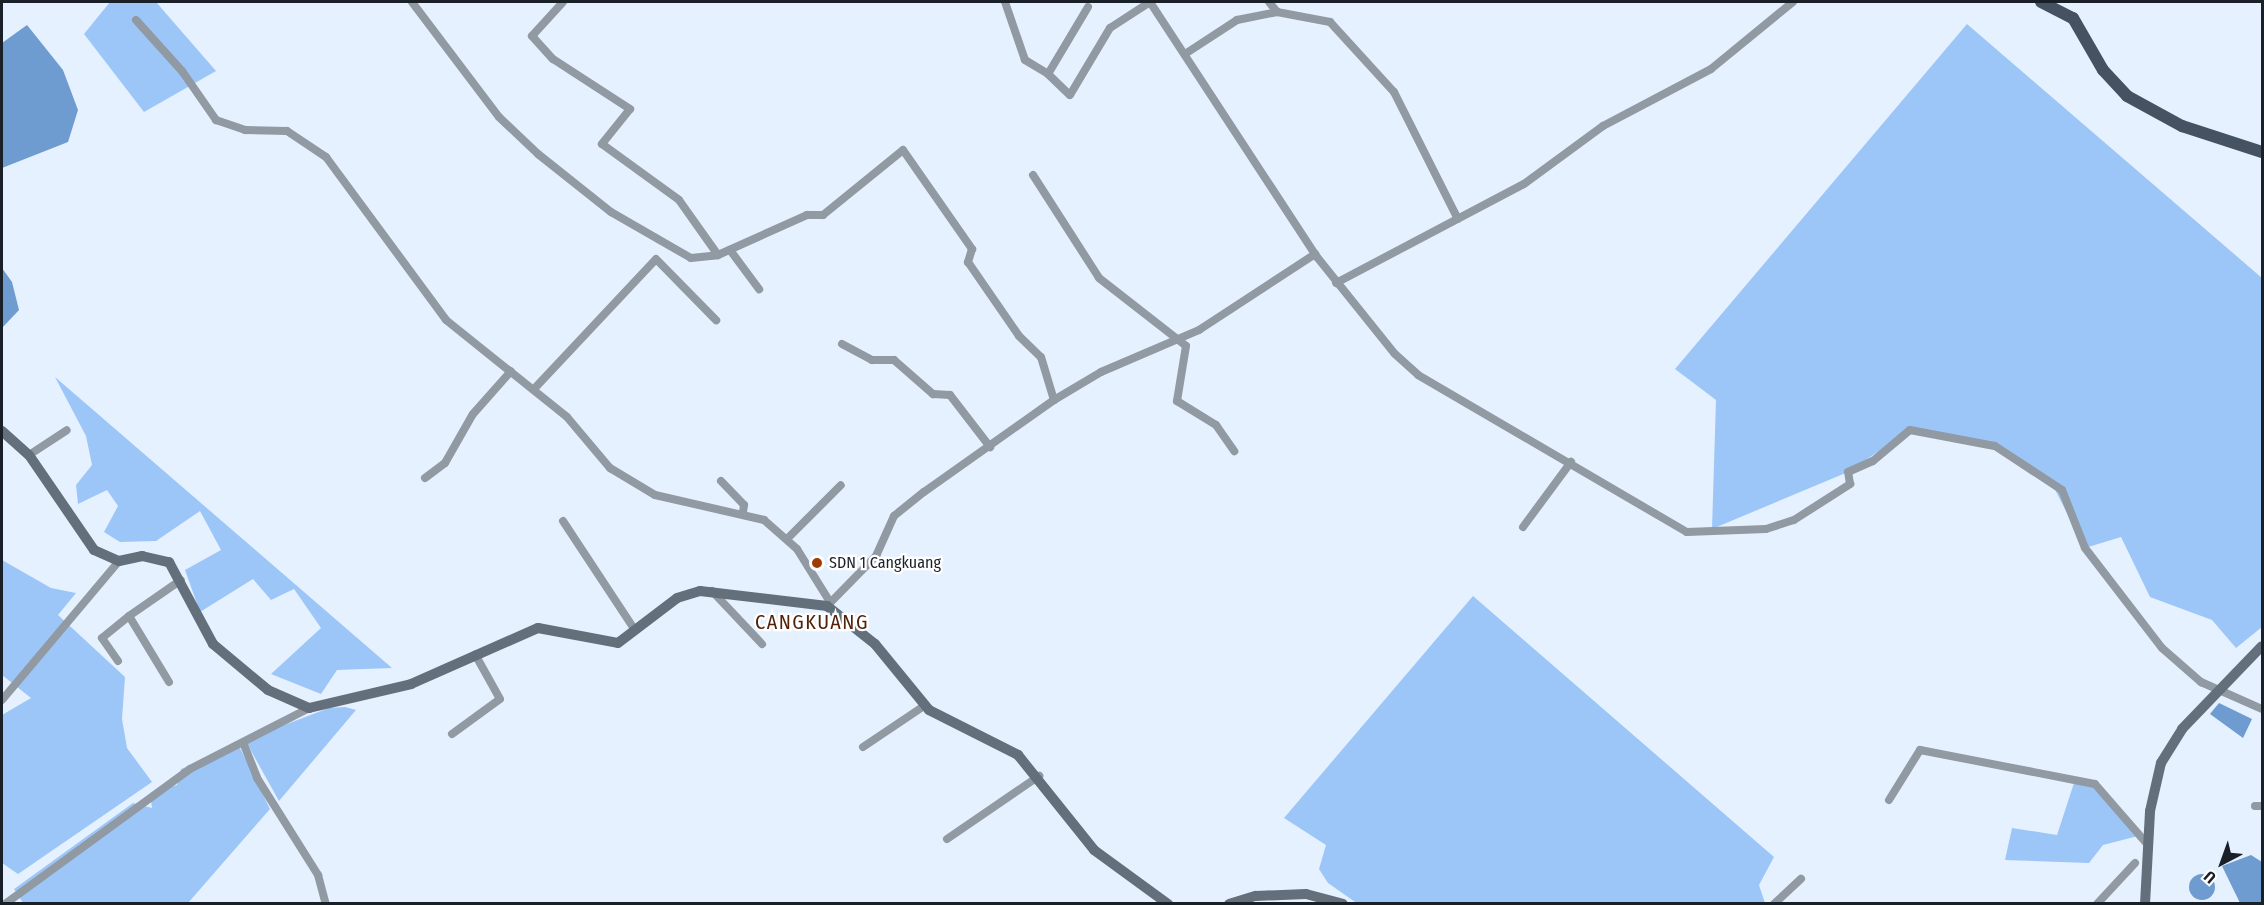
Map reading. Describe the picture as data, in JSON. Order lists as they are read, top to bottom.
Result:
{
  "districts": ["CANGKUANG"],
  "places": ["SDN 1 Cangkuang"],
  "north": "bottom left"
}
